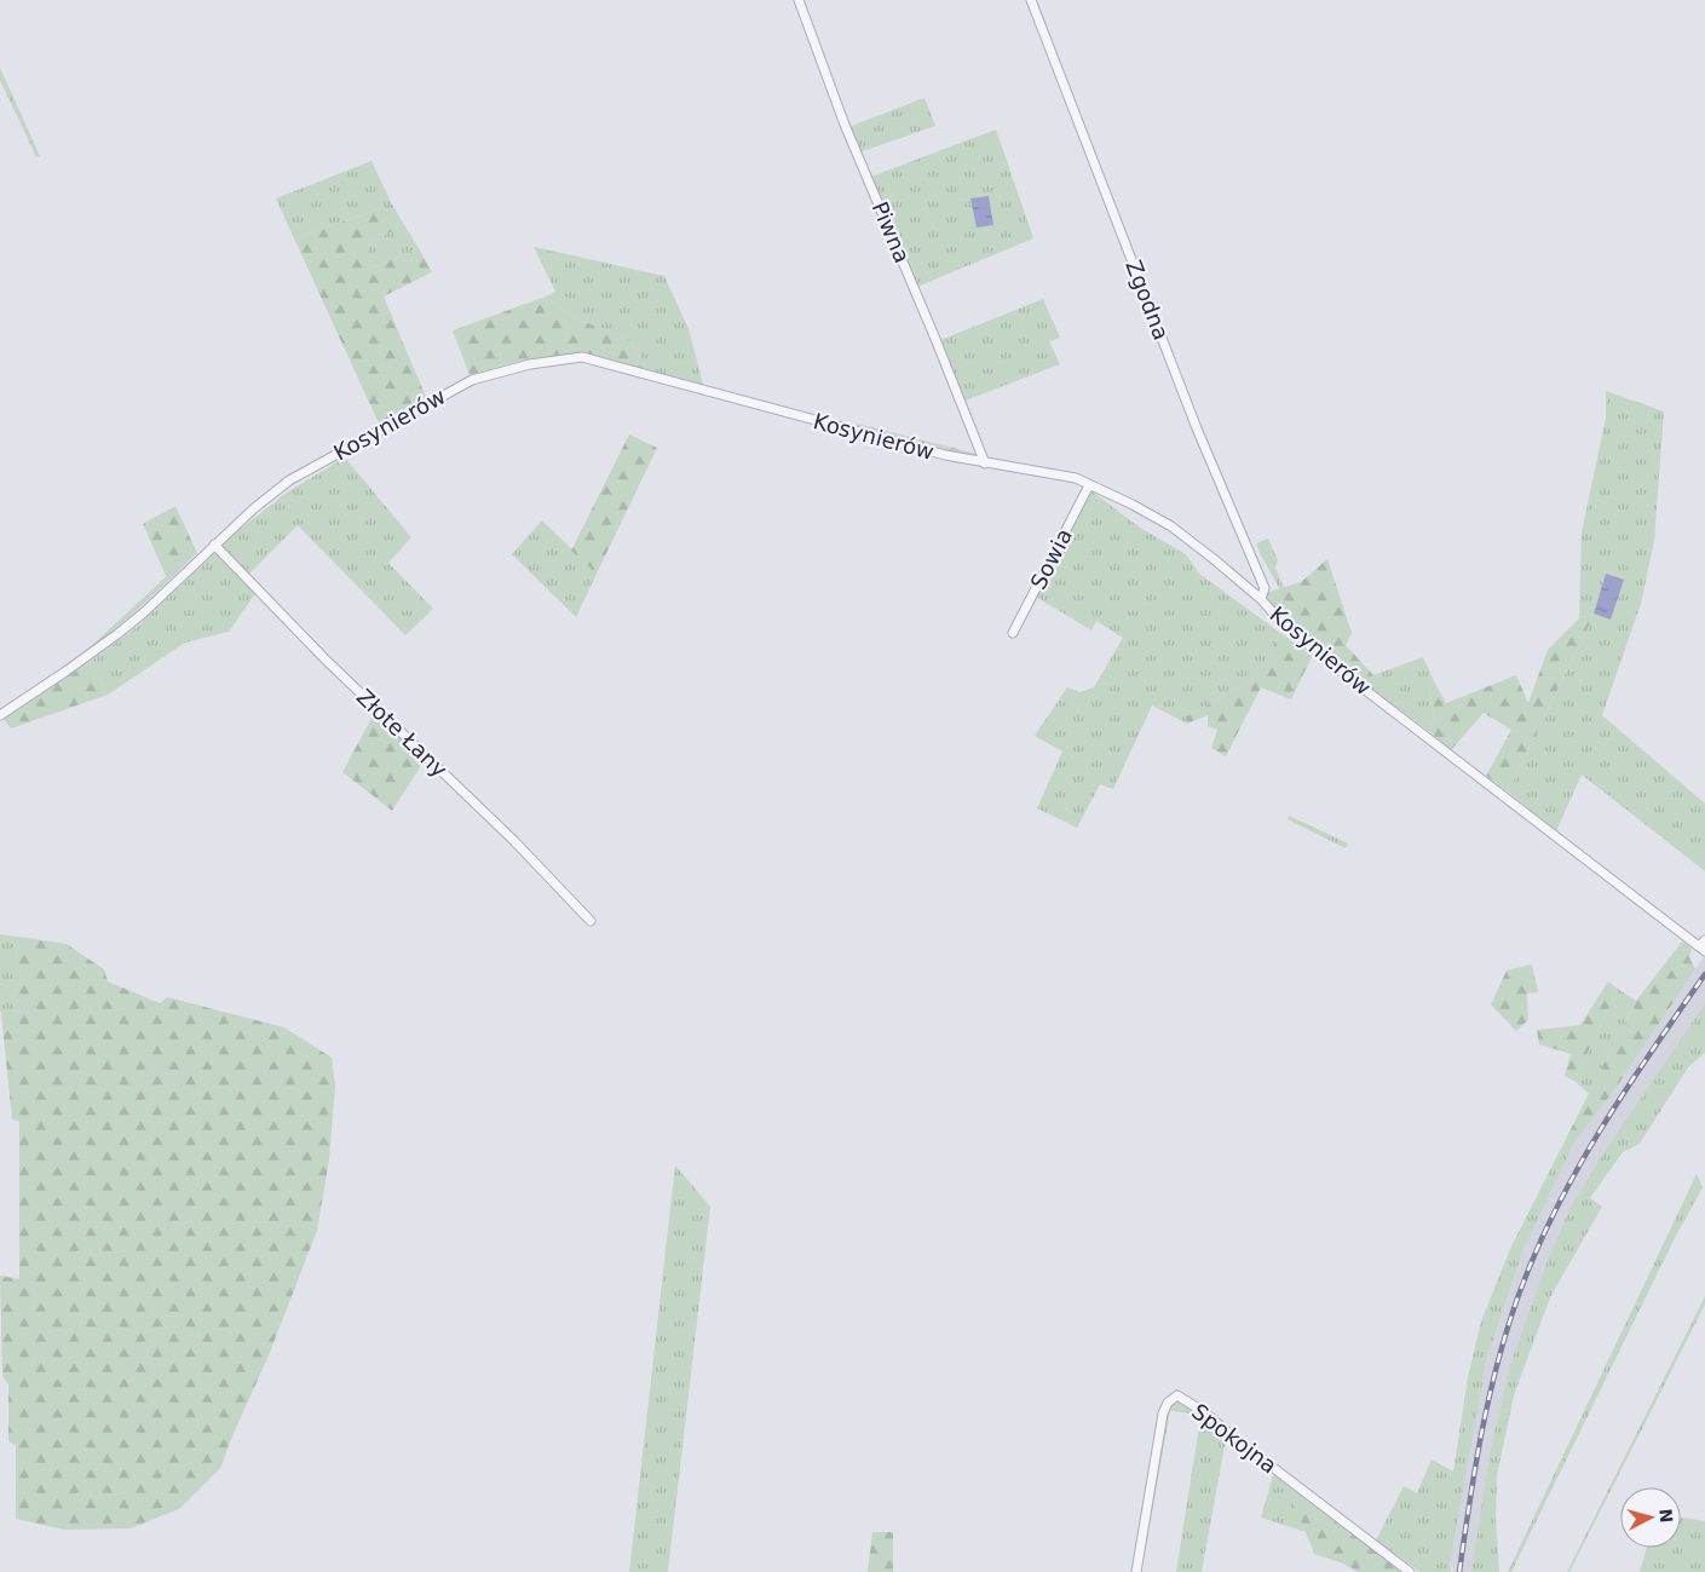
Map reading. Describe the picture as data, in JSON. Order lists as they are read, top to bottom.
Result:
{
  "streets": {
    "street": [
      "Piwna",
      "Zgodna",
      "Kosynierów",
      "Sowia",
      "Złote Łany",
      "Spokojna"
    ]
  },
  "crossings": [
    ["Piwna", "Kosynierów"],
    ["Zgodna", "Kosynierów"],
    ["Kosynierów", "Sowia"],
    ["Kosynierów", "Złote Łany"]
  ],
  "north": "right"
}
